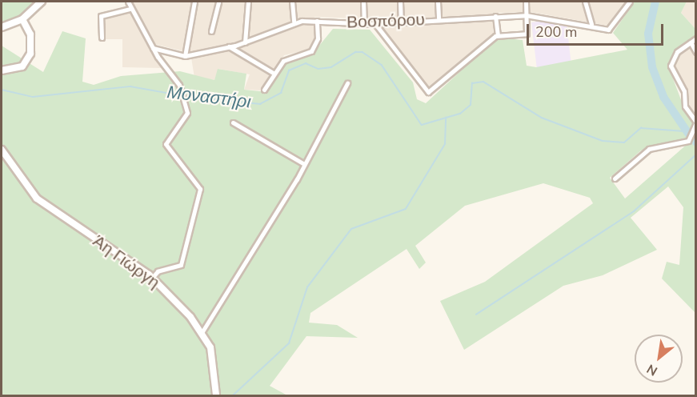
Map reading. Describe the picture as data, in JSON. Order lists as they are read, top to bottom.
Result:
{
  "streets": {
    "street": ["Βοσπόρου", "Άη Γιώργη"]
  },
  "water": ["Μοναστήρι"],
  "scale_bar": "200 m",
  "north": "bottom left"
}
